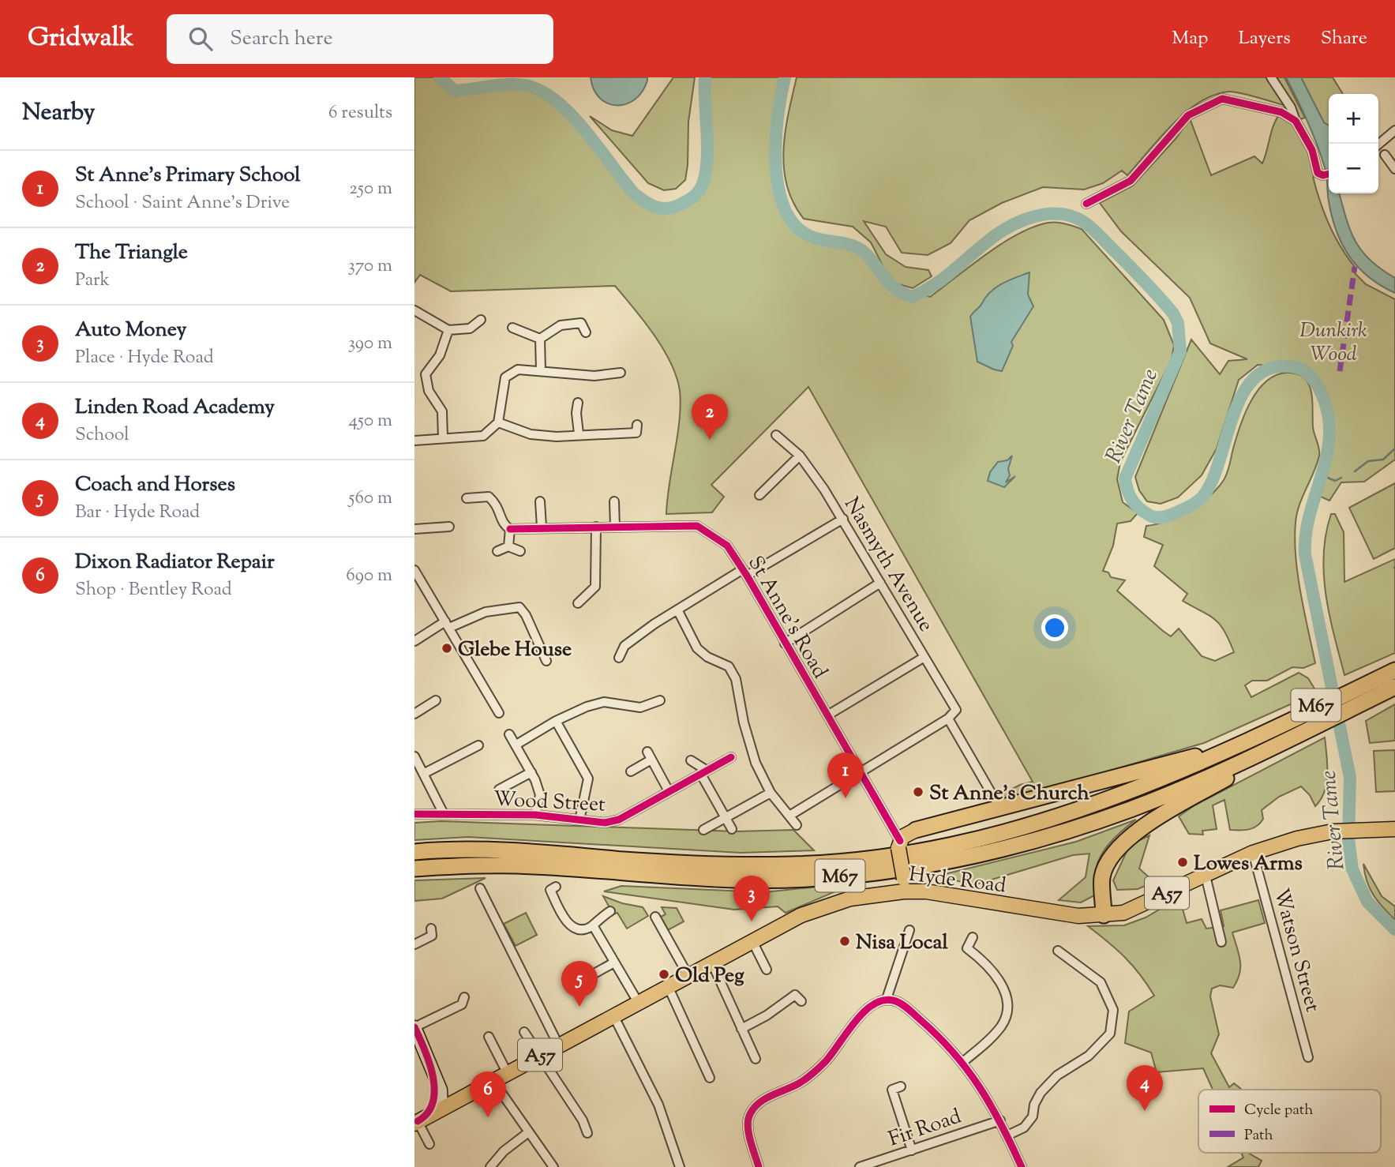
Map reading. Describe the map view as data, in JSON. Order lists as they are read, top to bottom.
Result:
{
  "streets": {
    "highway": ["M67"],
    "main road": ["St Anne's Road", "Hyde Road", "A57"],
    "street": [
      "Nasmyth Avenue",
      "Wood Street",
      "Watson Street",
      "Fir Road"
    ]
  },
  "crossings": [
    ["St Anne's Road", "Hyde Road"],
    ["M67", "Hyde Road"],
    ["Hyde Road", "Watson Street"]
  ],
  "water": ["River Tame"],
  "parks": ["Dunkirk Wood"],
  "places": [
    "Glebe House",
    "St Anne's Church",
    "Lowes Arms",
    "Nisa Local",
    "Old Peg"
  ],
  "legend": ["Cycle path", "Path"],
  "page": {
    "header": "Gridwalk",
    "search": "Search here",
    "nav": ["Map", "Layers", "Share"],
    "heading": ["Nearby", "6 results"],
    "map_buttons": ["+", "−"],
    "list": [
      {
        "mark": "1",
        "name": "St Anne's Primary School",
        "note": "School · Saint Anne's Drive",
        "value": "250 m"
      },
      {
        "mark": "2",
        "name": "The Triangle",
        "note": "Park",
        "value": "370 m"
      },
      {
        "mark": "3",
        "name": "Auto Money",
        "note": "Place · Hyde Road",
        "value": "390 m"
      },
      {
        "mark": "4",
        "name": "Linden Road Academy",
        "note": "School",
        "value": "450 m"
      },
      {
        "mark": "5",
        "name": "Coach and Horses",
        "note": "Bar · Hyde Road",
        "value": "560 m"
      },
      {
        "mark": "6",
        "name": "Dixon Radiator Repair",
        "note": "Shop · Bentley Road",
        "value": "690 m"
      }
    ],
    "pins": [
      "2",
      "1",
      "3",
      "5",
      "4",
      "6"
    ]
  }
}
